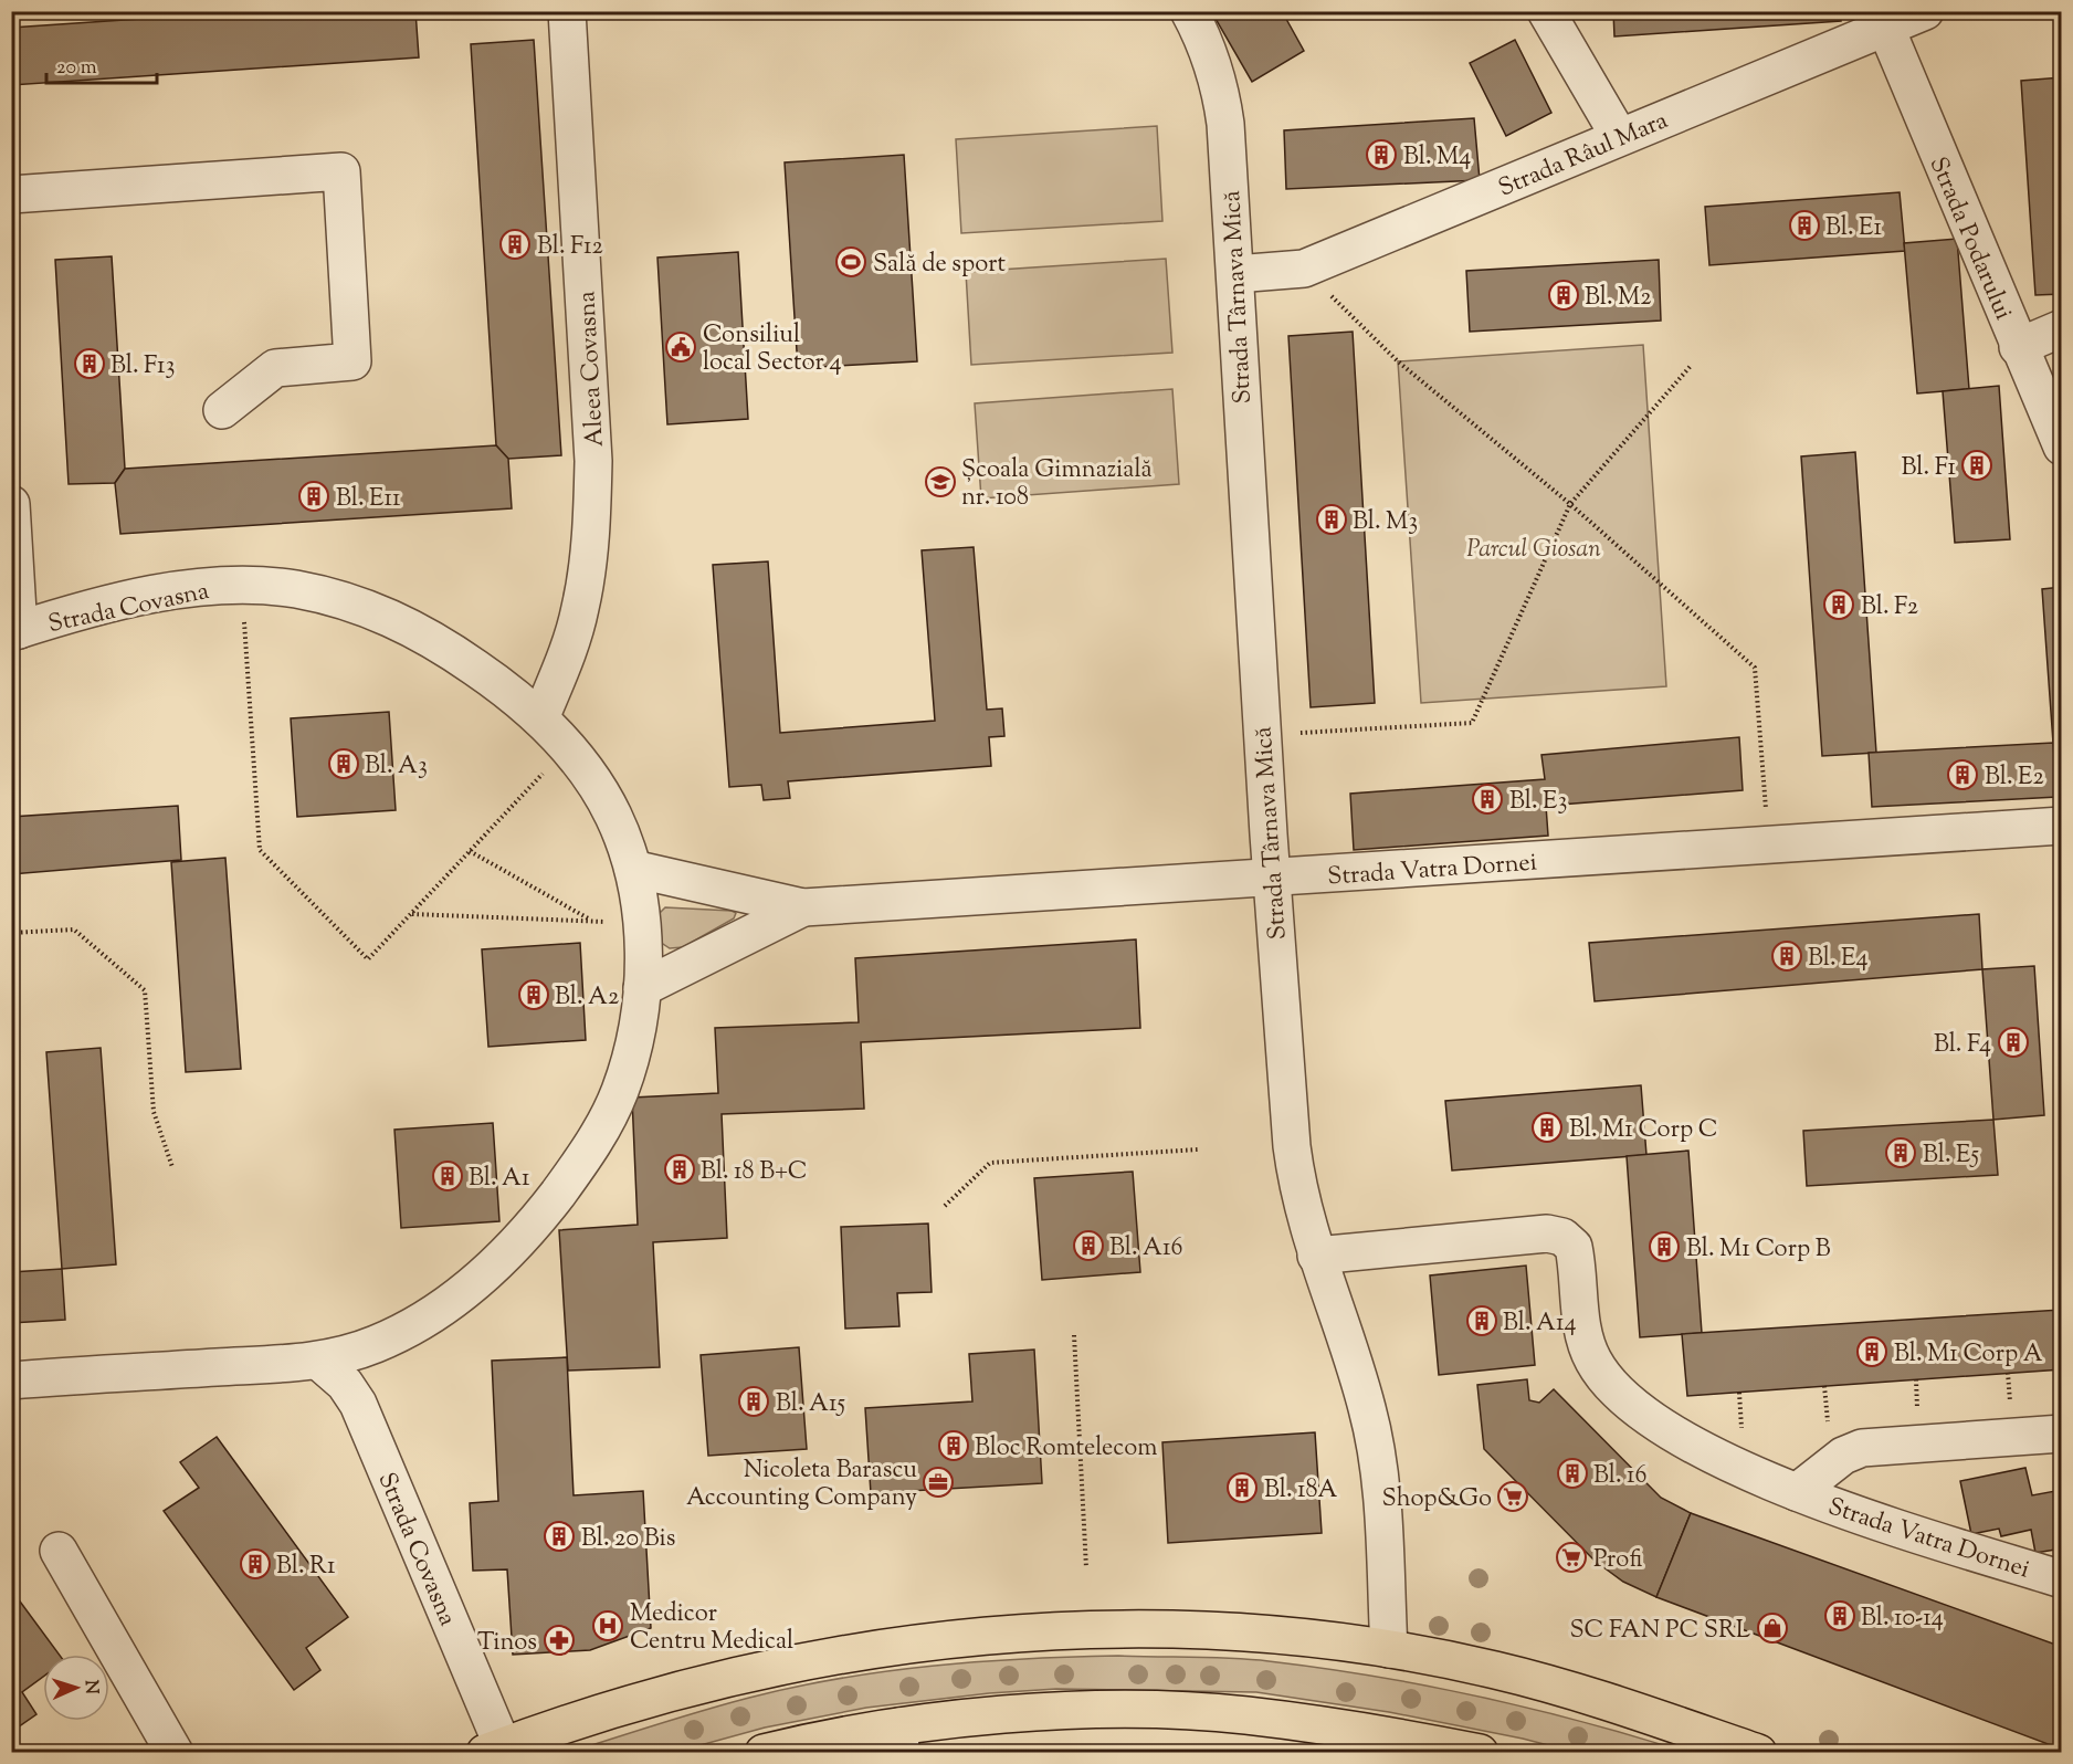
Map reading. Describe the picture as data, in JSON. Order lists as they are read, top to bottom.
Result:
{
  "streets": {
    "street": [
      "Strada Râul Mara",
      "Strada Podarului",
      "Strada Târnava Mică",
      "Aleea Covasna",
      "Strada Covasna",
      "Strada Vatra Dornei"
    ]
  },
  "crossings": [
    ["Strada Râul Mara", "Strada Podarului"],
    ["Strada Râul Mara", "Strada Târnava Mică"],
    ["Strada Târnava Mică", "Strada Vatra Dornei"],
    ["Aleea Covasna", "Strada Covasna"],
    ["Strada Covasna", "Strada Vatra Dornei"]
  ],
  "parks": ["Parcul Giosan"],
  "places": {
    "building": [
      "Bl. M4",
      "Bl. E1",
      "Bl. F12",
      "Bl. M2",
      "Bl. F13",
      "Bl. F1",
      "Bl. E11",
      "Bl. M3",
      "Bl. F2",
      "Bl. A3",
      "Bl. E2",
      "Bl. E3",
      "Bl. E4",
      "Bl. A2",
      "Bl. F4",
      "Bl. M1 Corp C",
      "Bl. E5",
      "Bl. 18 B+C",
      "Bl. A1",
      "Bl. A16",
      "Bl. M1 Corp B",
      "Bl. A14",
      "Bl. M1 Corp A",
      "Bl. A15",
      "Bloc Romtelecom",
      "Bl. 16",
      "Bl. 18A",
      "Bl. 20 Bis",
      "Bl. R1",
      "Bl. 10-14"
    ],
    "sports": ["Sală de sport"],
    "public building": ["Consiliul local Sector 4"],
    "school or university": ["Școala Gimnazială nr. 108"],
    "office": ["Nicoleta Barascu Accounting Company"],
    "supermarket": ["Shop&Go", "Profi"],
    "hospital": ["Medicor Centru Medical"],
    "shop": ["SC FAN PC SRL"],
    "pharmacy": ["Tinos"]
  },
  "scale_bar": "20 m",
  "north": "right"
}
